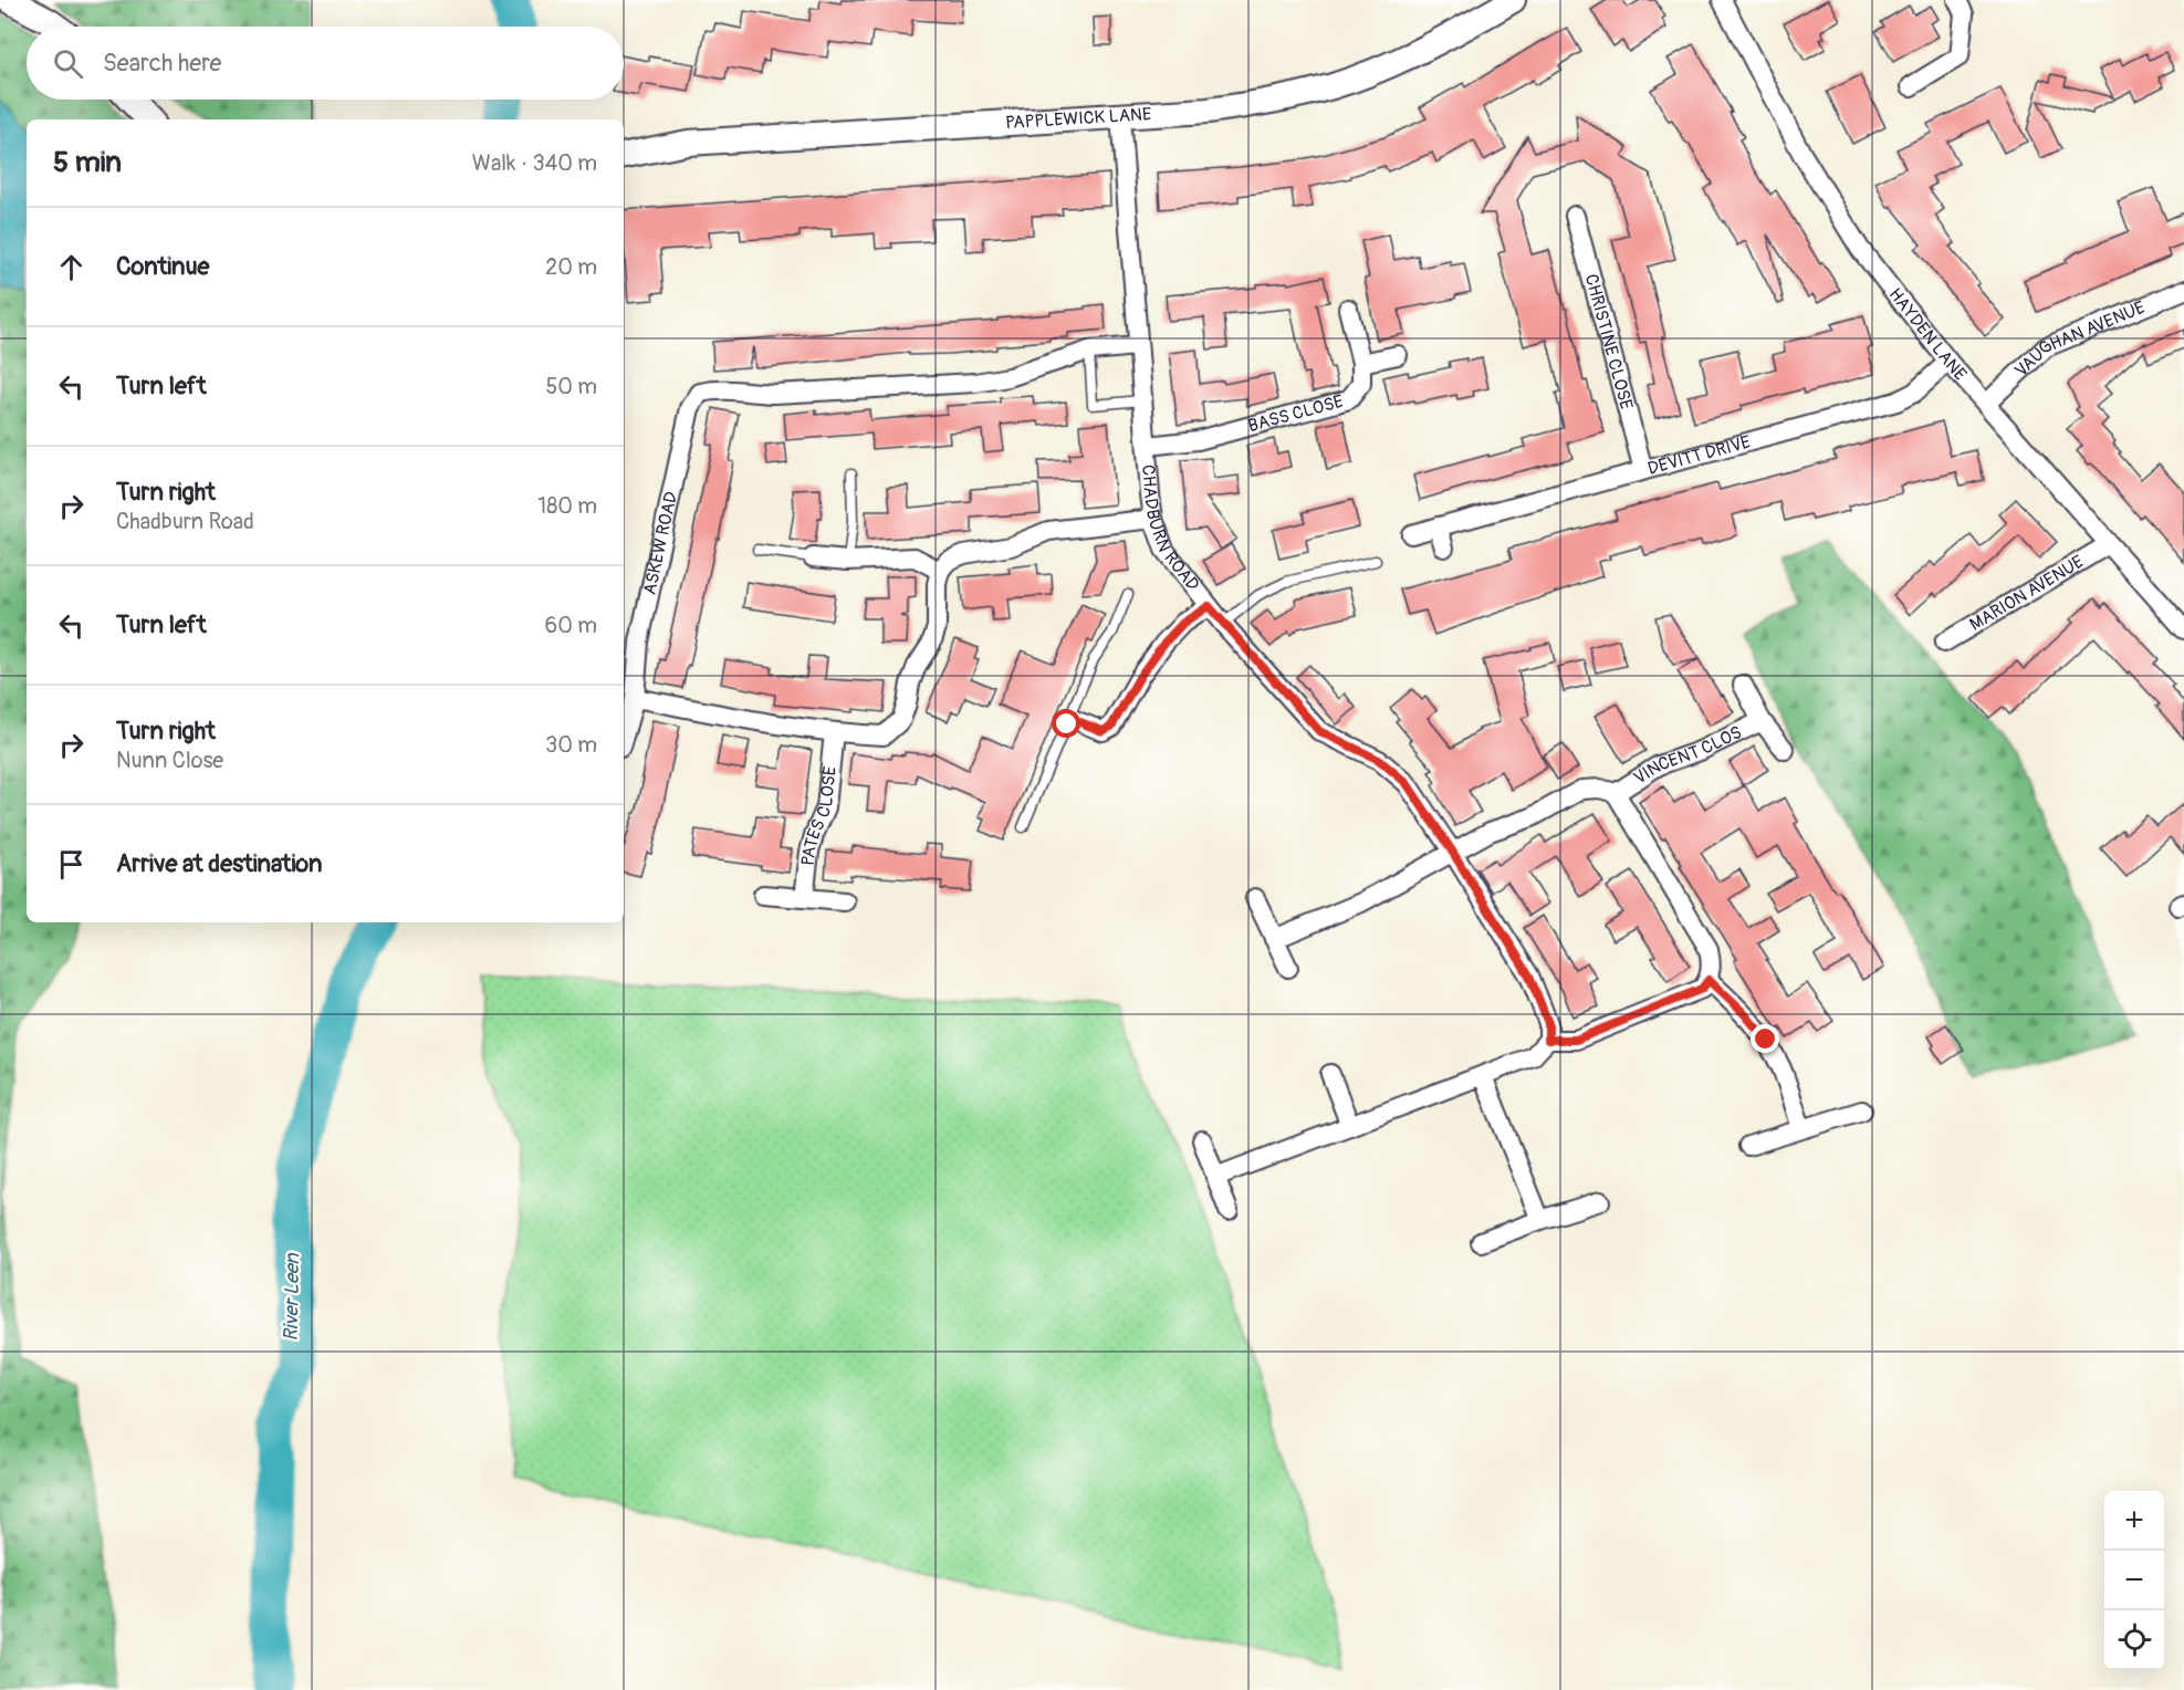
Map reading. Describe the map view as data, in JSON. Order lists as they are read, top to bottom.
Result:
{
  "streets": {
    "street": [
      "PAPPLEWICK LANE",
      "HAYDEN LANE",
      "VAUGHAN AVENUE",
      "CHRISTINE CLOSE",
      "BASS CLOSE",
      "DEVITT DRIVE",
      "CHADBURN ROAD",
      "ASKEW ROAD",
      "MARION AVENUE",
      "VINCENT CLOS",
      "PATES CLOSE"
    ]
  },
  "crossings": [
    ["PAPPLEWICK LANE", "CHADBURN ROAD"],
    ["HAYDEN LANE", "VAUGHAN AVENUE"],
    ["HAYDEN LANE", "DEVITT DRIVE"],
    ["HAYDEN LANE", "MARION AVENUE"],
    ["CHRISTINE CLOSE", "DEVITT DRIVE"],
    ["BASS CLOSE", "CHADBURN ROAD"]
  ],
  "water": ["River Leen"],
  "page": {
    "search": "Search here",
    "heading": ["5 min", "Walk · 340 m"],
    "list": [
      ["Continue", "20 m"],
      ["Turn left", "50 m"],
      ["Turn right", "Chadburn Road", "180 m"],
      ["Turn left", "60 m"],
      ["Turn right", "Nunn Close", "30 m"],
      "Arrive at destination"
    ],
    "map_buttons": ["+", "−"]
  }
}
